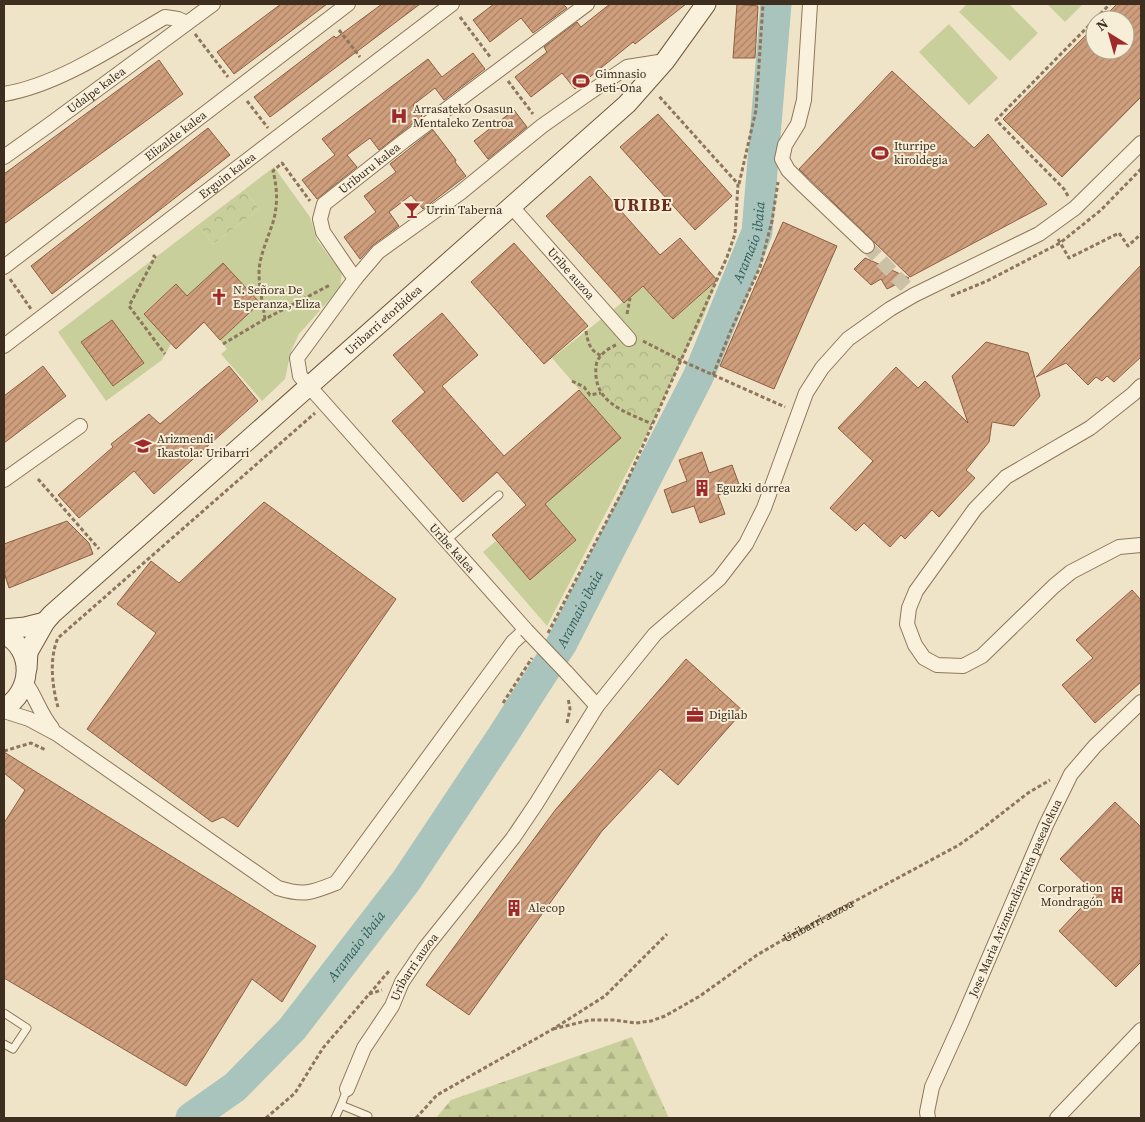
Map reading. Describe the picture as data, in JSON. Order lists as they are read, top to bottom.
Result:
{
  "streets": {
    "street": [
      "Udalpe kalea",
      "Elizalde kalea",
      "Uriburu kalea",
      "Erguin kalea",
      "Uribe auzoa",
      "Uribarri etorbidea",
      "Uribe kalea",
      "Jose Maria Arizmendiarrieta pasealekua",
      "Uribarri auzoa"
    ]
  },
  "crossings": [
    ["Uribe auzoa", "Uribarri etorbidea"],
    ["Uribarri etorbidea", "Uribe kalea"],
    ["Uribe kalea", "Uribarri auzoa"],
    ["Jose Maria Arizmendiarrieta pasealekua", "Uribarri auzoa"]
  ],
  "districts": ["URIBE"],
  "water": ["Aramaio ibaia"],
  "places": {
    "sports": ["Gimnasio Beti-Ona", "Iturripe kiroldegia"],
    "hospital": ["Arrasateko Osasun Mentaleko Zentroa"],
    "bar": ["Urrin Taberna"],
    "church": ["N. Señora De Esperanza, Eliza"],
    "school or university": ["Arizmendi Ikastola: Uribarri"],
    "building": ["Eguzki dorrea", "Corporation Mondragón", "Alecop"],
    "office": ["Digilab"]
  },
  "north": "top left"
}
